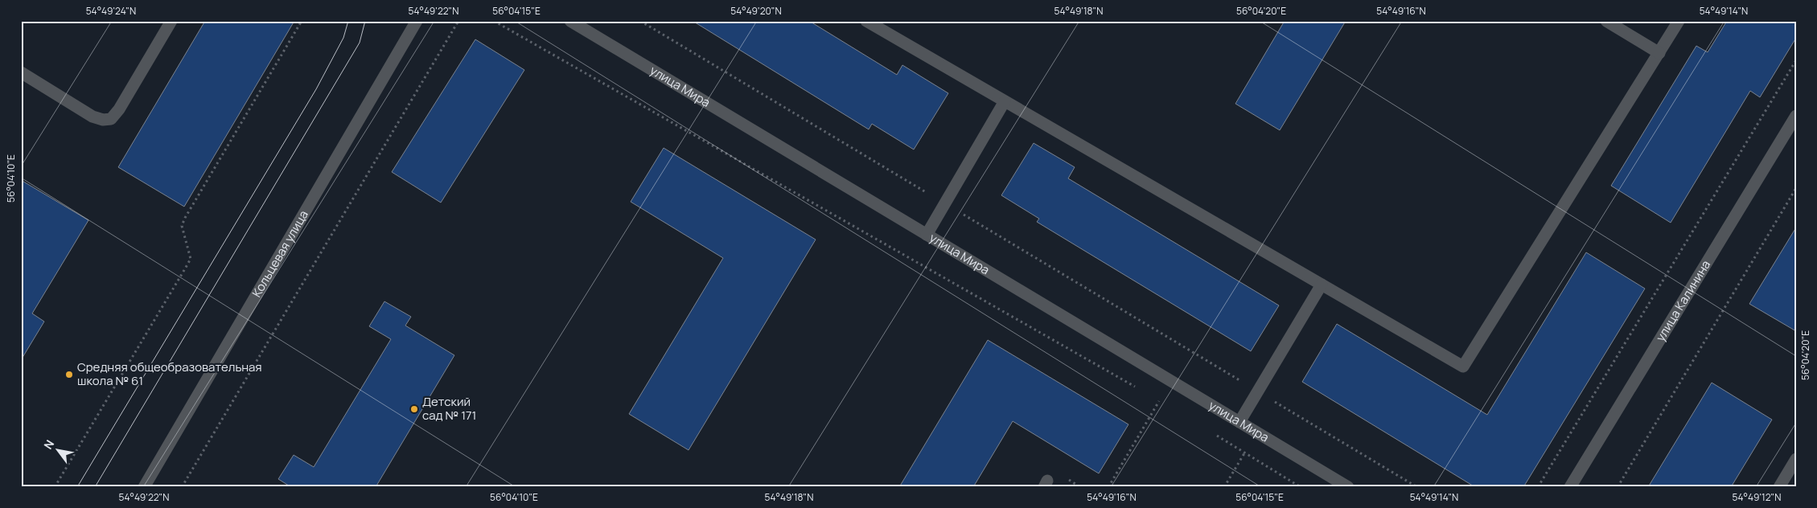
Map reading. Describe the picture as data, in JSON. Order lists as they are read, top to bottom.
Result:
{
  "streets": {
    "street": ["улица Мира", "Кольцевая улица", "улица Калинина"]
  },
  "places": ["Средняя общеобразовательная школа № 61", "Детский сад № 171"],
  "north": "top left",
  "coordinates": [
    "54°49'24\"N",
    "54°49'22\"N",
    "56°04'15\"E",
    "54°49'20\"N",
    "54°49'18\"N",
    "56°04'20\"E",
    "54°49'16\"N",
    "54°49'14\"N",
    "56°04'10\"E",
    "54°49'12\"N"
  ]
}
